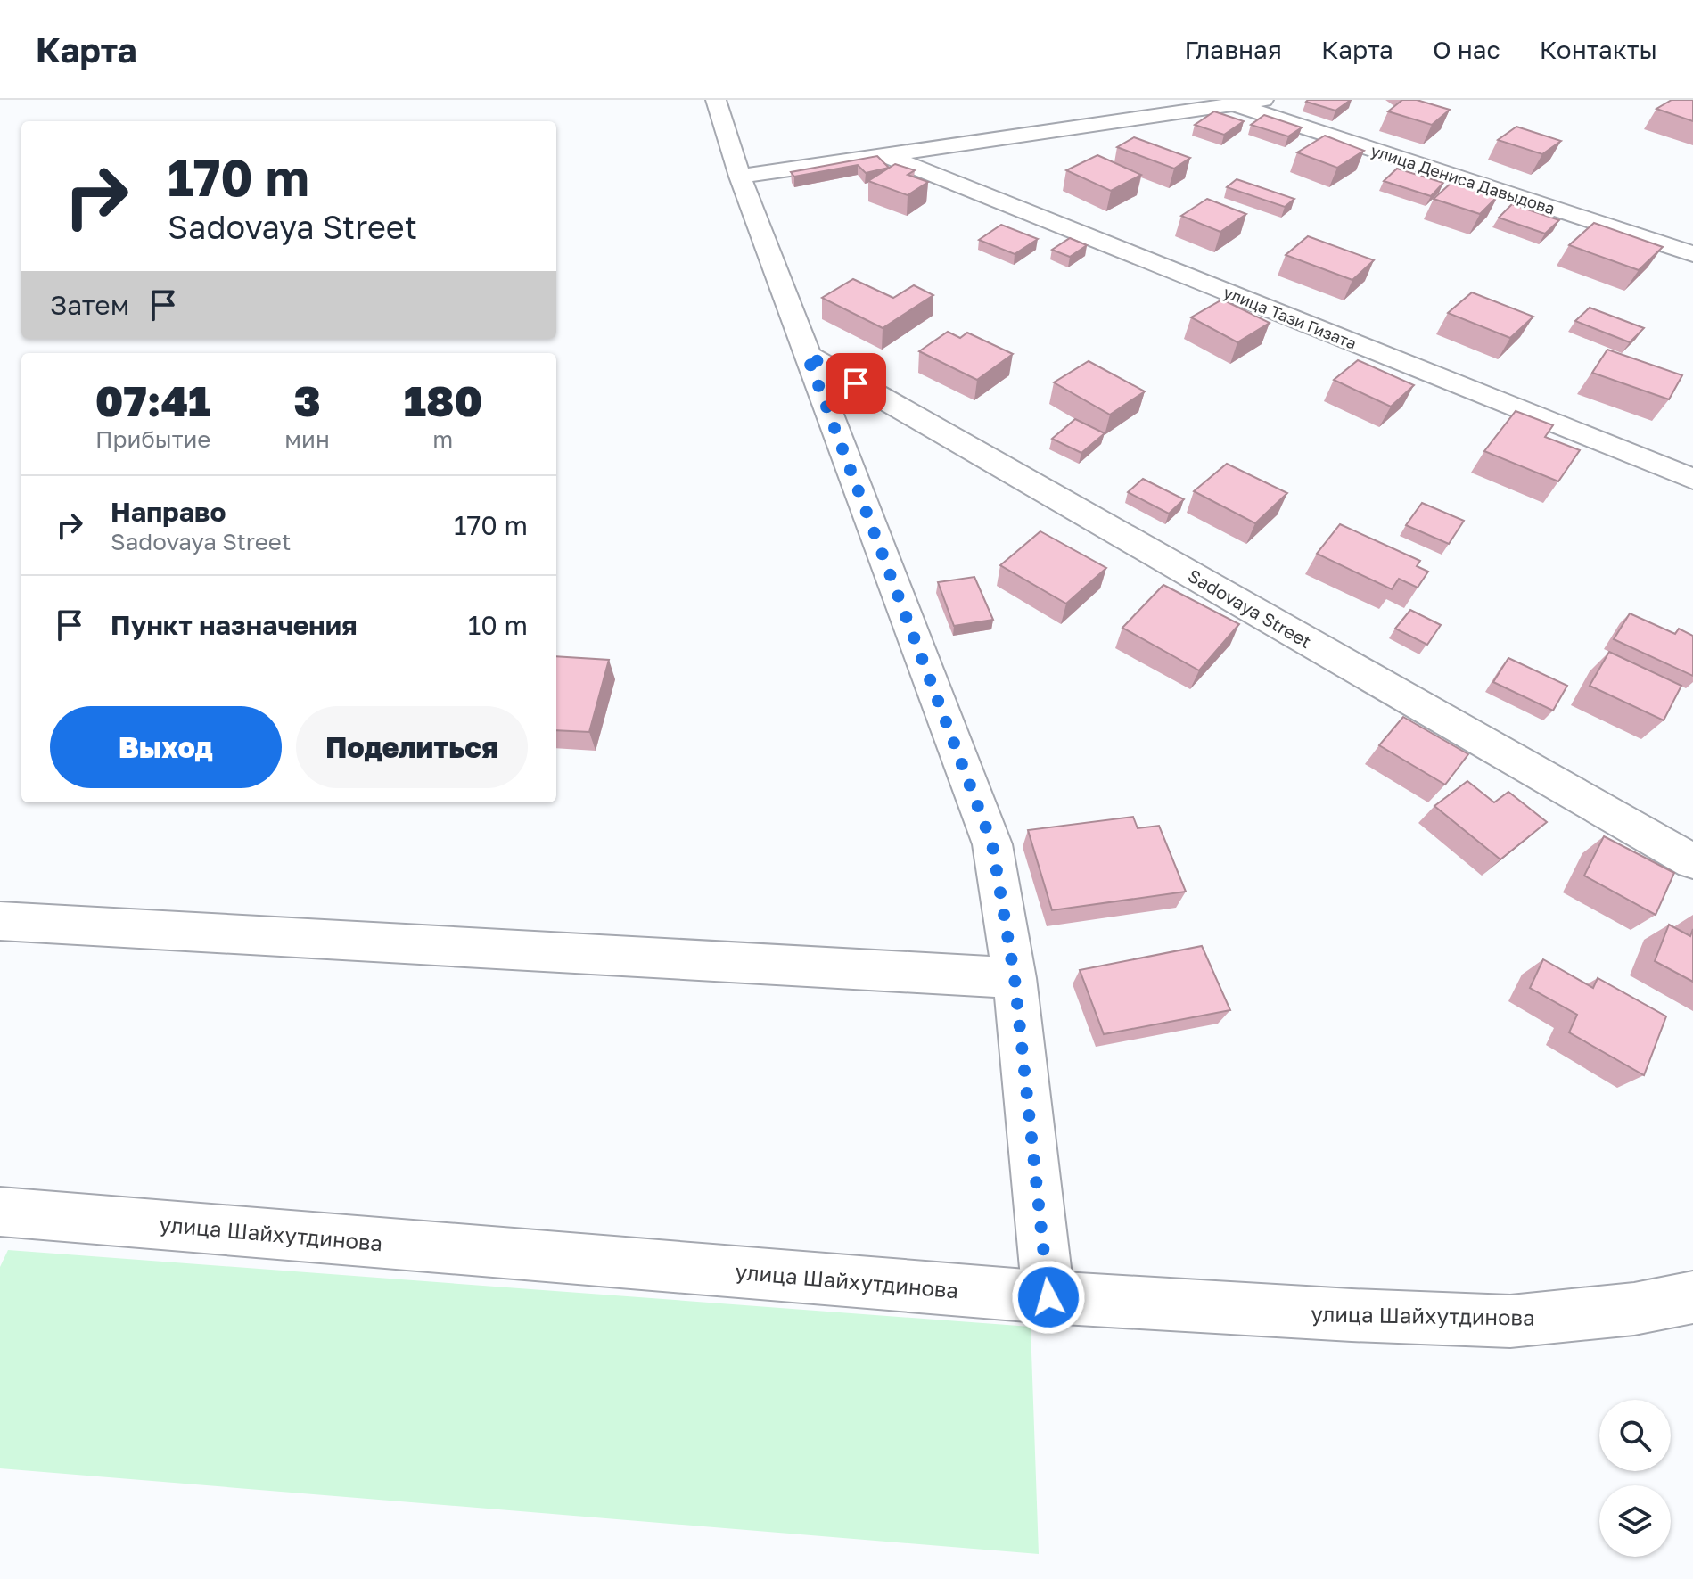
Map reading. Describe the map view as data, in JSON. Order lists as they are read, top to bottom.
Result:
{
  "streets": {
    "street": [
      "улица Дениса Давыдова",
      "улица Тази Гизата",
      "Sadovaya Street",
      "улица Шайхутдинова"
    ]
  },
  "page": {
    "header": "Карта",
    "nav": [
      "Главная",
      "Карта",
      "О нас",
      "Контакты"
    ],
    "turn": ["170 m", "Sadovaya Street"],
    "then": "Затем",
    "eta": [
      "07:41",
      "Прибытие",
      "3",
      "мин",
      "180",
      "m"
    ],
    "list": [
      {
        "name": "Направо",
        "note": "Sadovaya Street",
        "value": "170 m"
      },
      {
        "name": "Пункт назначения",
        "value": "10 m"
      }
    ],
    "buttons": ["Выход", "Поделиться"]
  }
}
